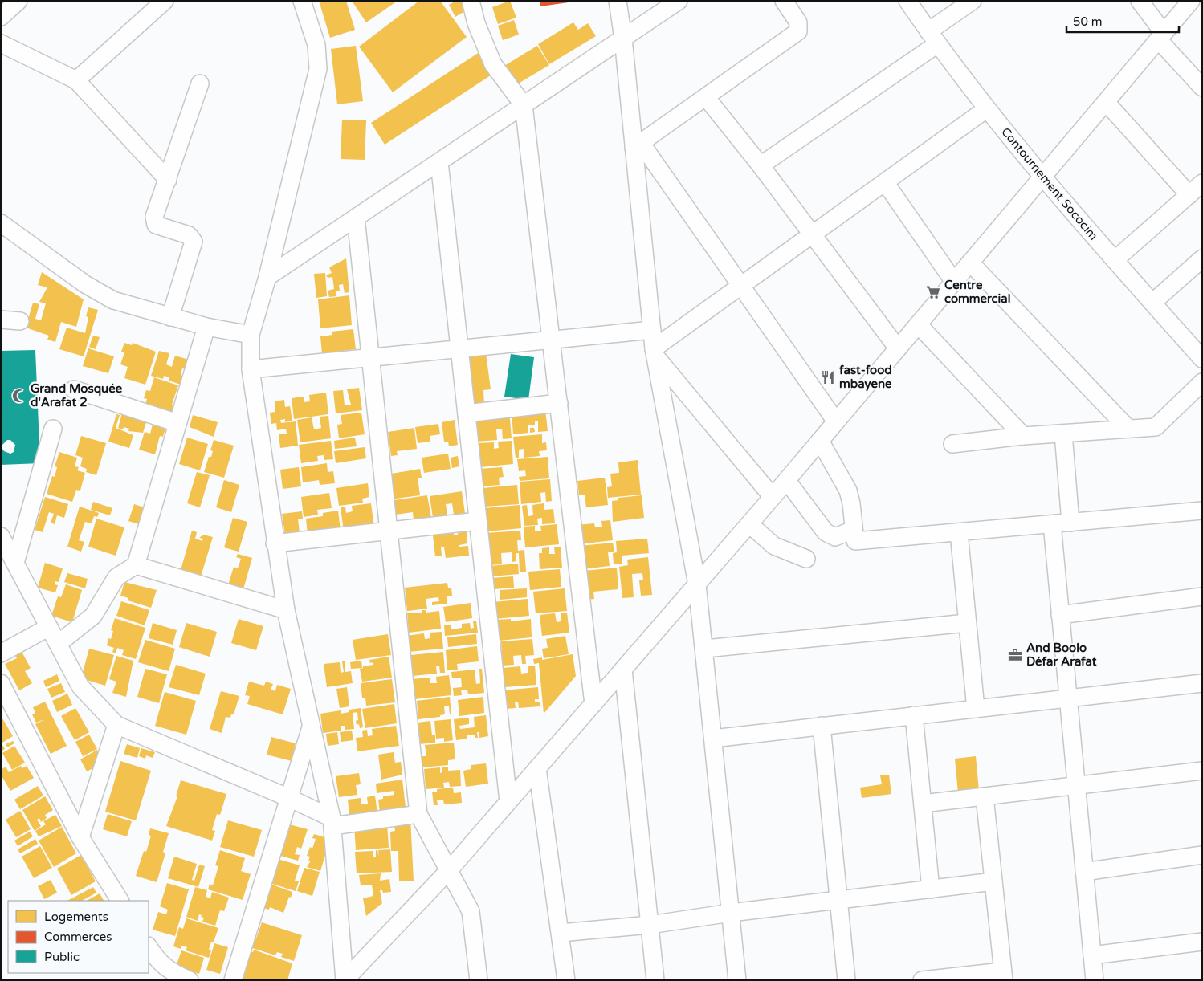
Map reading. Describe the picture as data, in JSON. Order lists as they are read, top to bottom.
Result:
{
  "streets": {
    "street": ["Contournement Sococim"]
  },
  "places": {
    "supermarket": ["Centre commercial"],
    "restaurant": ["fast-food mbayene"],
    "mosque": ["Grand Mosquée d'Arafat 2"],
    "office": ["And Boolo Défar Arafat"]
  },
  "legend": ["Logements", "Commerces", "Public"],
  "scale_bar": "50 m"
}
